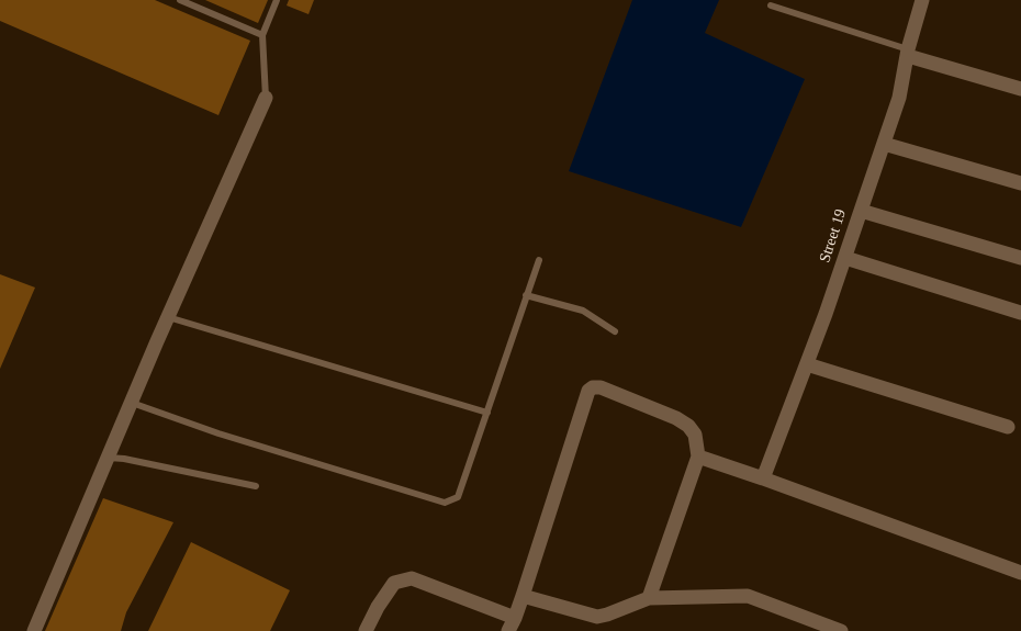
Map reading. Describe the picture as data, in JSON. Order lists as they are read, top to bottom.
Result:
{
  "streets": {
    "street": ["Street 19"]
  }
}
